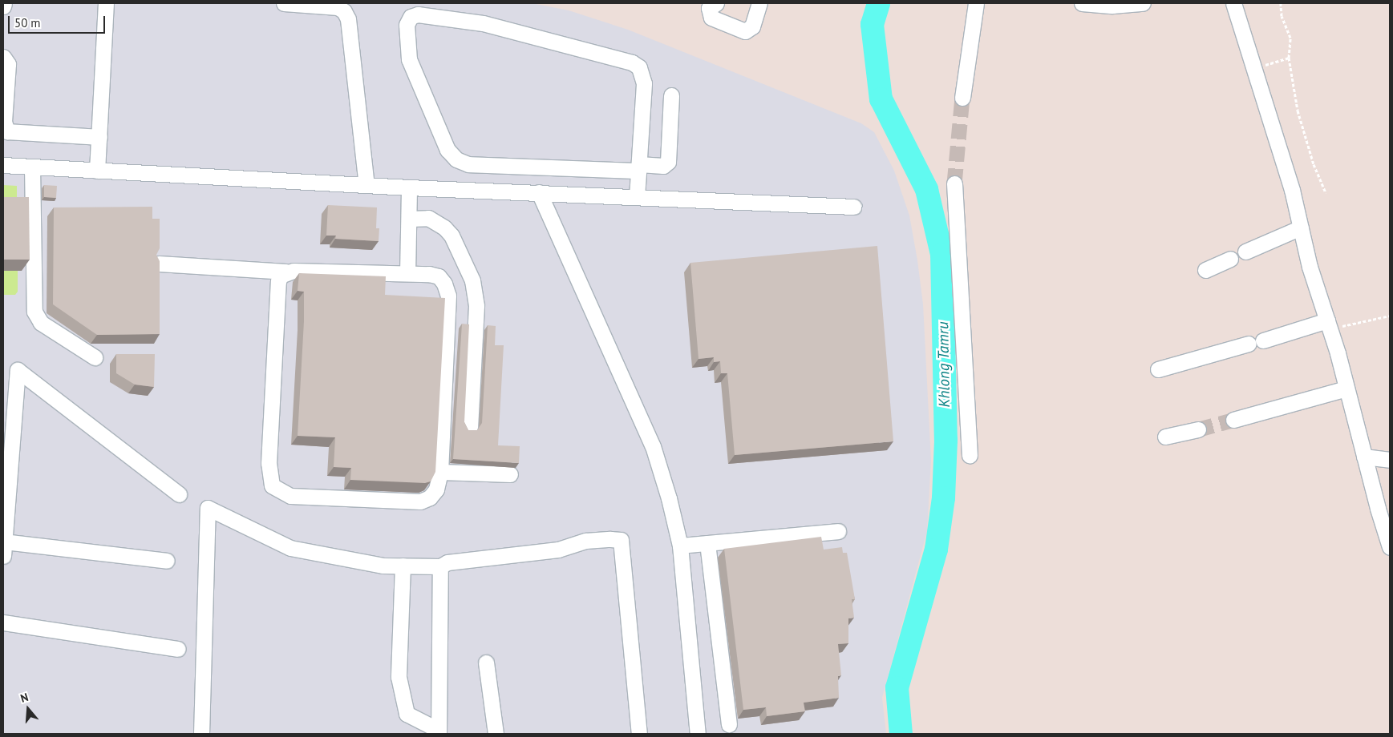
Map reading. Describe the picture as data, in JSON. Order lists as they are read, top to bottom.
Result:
{
  "water": ["Khlong Tamru"],
  "scale_bar": "50 m",
  "north": "top"
}
